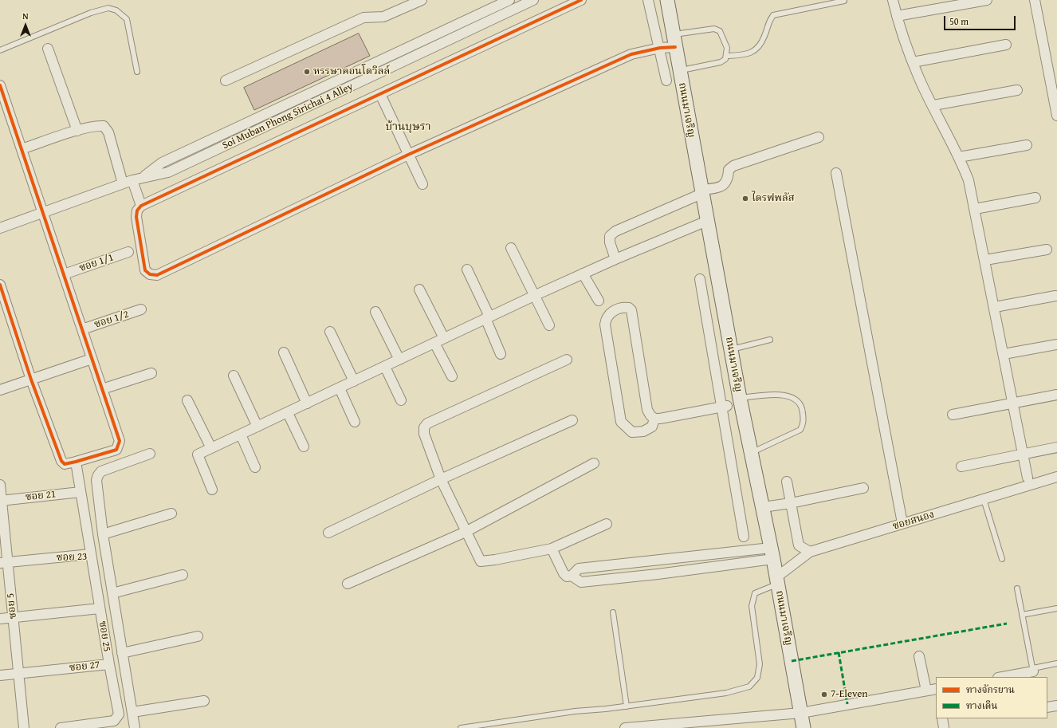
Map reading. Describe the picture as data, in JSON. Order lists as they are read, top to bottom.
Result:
{
  "streets": {
    "main road": ["ถนนมาเจริญ"],
    "street": [
      "Soi Muban Phong Sirichai 4 Alley",
      "ซอย 1/1",
      "ซอย 1/2",
      "ซอย 21",
      "ซอยสนอง",
      "ซอย 23",
      "ซอย 5",
      "ซอย 25",
      "ซอย 27"
    ]
  },
  "crossings": [
    ["ถนนมาเจริญ", "ซอยสนอง"],
    ["ซอย 21", "ซอย 5"],
    ["ซอย 23", "ซอย 5"],
    ["ซอย 23", "ซอย 25"],
    ["ซอย 5", "ซอย 27"],
    ["ซอย 25", "ซอย 27"]
  ],
  "districts": ["บ้านบุษรา"],
  "places": ["หรรษาคอนโดวิลล์", "ไดรฟพลัส", "7-Eleven"],
  "legend": ["ทางจักรยาน", "ทางเดิน"],
  "scale_bar": "50 m",
  "north": "top"
}
